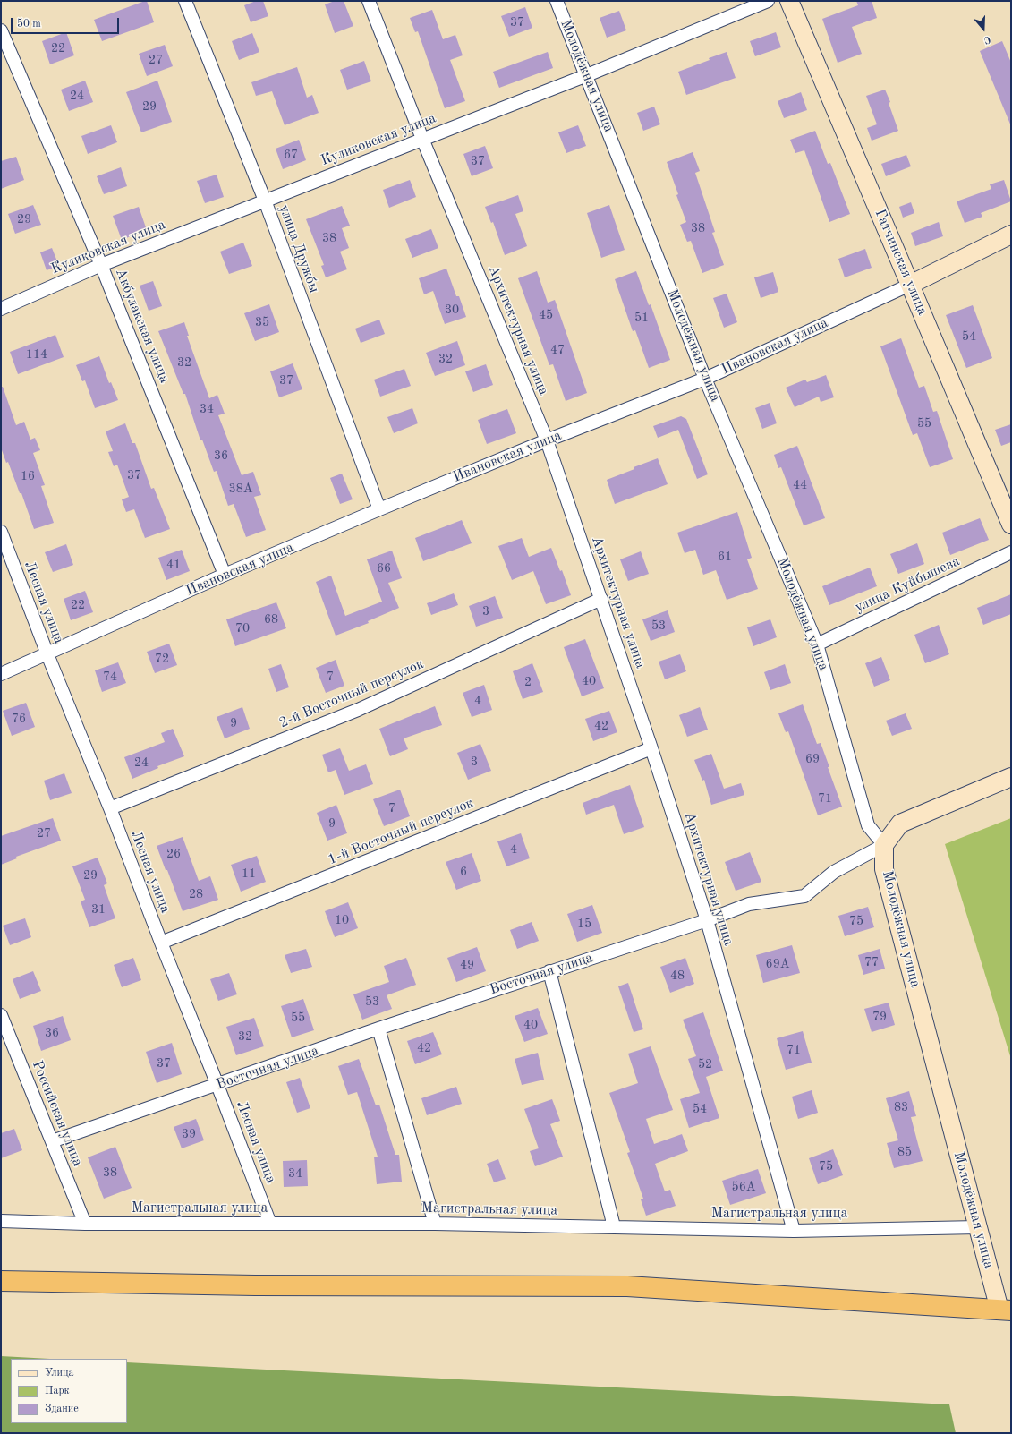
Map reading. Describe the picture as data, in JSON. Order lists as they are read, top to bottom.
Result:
{
  "streets": {
    "street": [
      "Молодёжная улица",
      "Куликовская улица",
      "улица Дружбы",
      "Гатчинская улица",
      "Акбулакская улица",
      "Архитектурная улица",
      "Ивановская улица",
      "улица Куйбышева",
      "Лесная улица",
      "2-й Восточный переулок",
      "1-й Восточный переулок",
      "Восточная улица",
      "Российская улица",
      "Магистральная улица"
    ]
  },
  "crossings": [
    ["Молодёжная улица", "Куликовская улица"],
    ["Молодёжная улица", "Ивановская улица"],
    ["Молодёжная улица", "улица Куйбышева"],
    ["Молодёжная улица", "Восточная улица"],
    ["Молодёжная улица", "Магистральная улица"],
    ["Куликовская улица", "улица Дружбы"],
    ["Куликовская улица", "Акбулакская улица"],
    ["Куликовская улица", "Архитектурная улица"],
    ["улица Дружбы", "Ивановская улица"],
    ["Гатчинская улица", "Ивановская улица"],
    ["Акбулакская улица", "Ивановская улица"],
    ["Архитектурная улица", "Ивановская улица"],
    ["Архитектурная улица", "2-й Восточный переулок"],
    ["Архитектурная улица", "1-й Восточный переулок"],
    ["Архитектурная улица", "Восточная улица"],
    ["Архитектурная улица", "Магистральная улица"],
    ["Ивановская улица", "Лесная улица"],
    ["Лесная улица", "2-й Восточный переулок"],
    ["Лесная улица", "1-й Восточный переулок"],
    ["Лесная улица", "Восточная улица"],
    ["Лесная улица", "Магистральная улица"],
    ["Восточная улица", "Российская улица"],
    ["Российская улица", "Магистральная улица"]
  ],
  "house_numbers": [
    "37",
    "22",
    "27",
    "24",
    "29",
    "67",
    "37",
    "29",
    "38",
    "38",
    "30",
    "45",
    "51",
    "35",
    "54",
    "47",
    "114",
    "32",
    "32",
    "37",
    "34",
    "55",
    "36",
    "37",
    "16",
    "44",
    "38А",
    "61",
    "41",
    "66",
    "22",
    "3",
    "68",
    "53",
    "70",
    "72",
    "74",
    "7",
    "40",
    "2",
    "4",
    "76",
    "9",
    "42",
    "69",
    "3",
    "24",
    "71",
    "7",
    "9",
    "27",
    "4",
    "26",
    "6",
    "11",
    "29",
    "28",
    "31",
    "10",
    "75",
    "15",
    "77",
    "69А",
    "49",
    "48",
    "53",
    "79",
    "55",
    "40",
    "36",
    "32",
    "42",
    "71",
    "37",
    "52",
    "83",
    "54",
    "39",
    "85",
    "75",
    "38",
    "34",
    "56А"
  ],
  "legend": ["Улица", "Парк", "Здание"],
  "scale_bar": "50 m",
  "north": "bottom"
}
